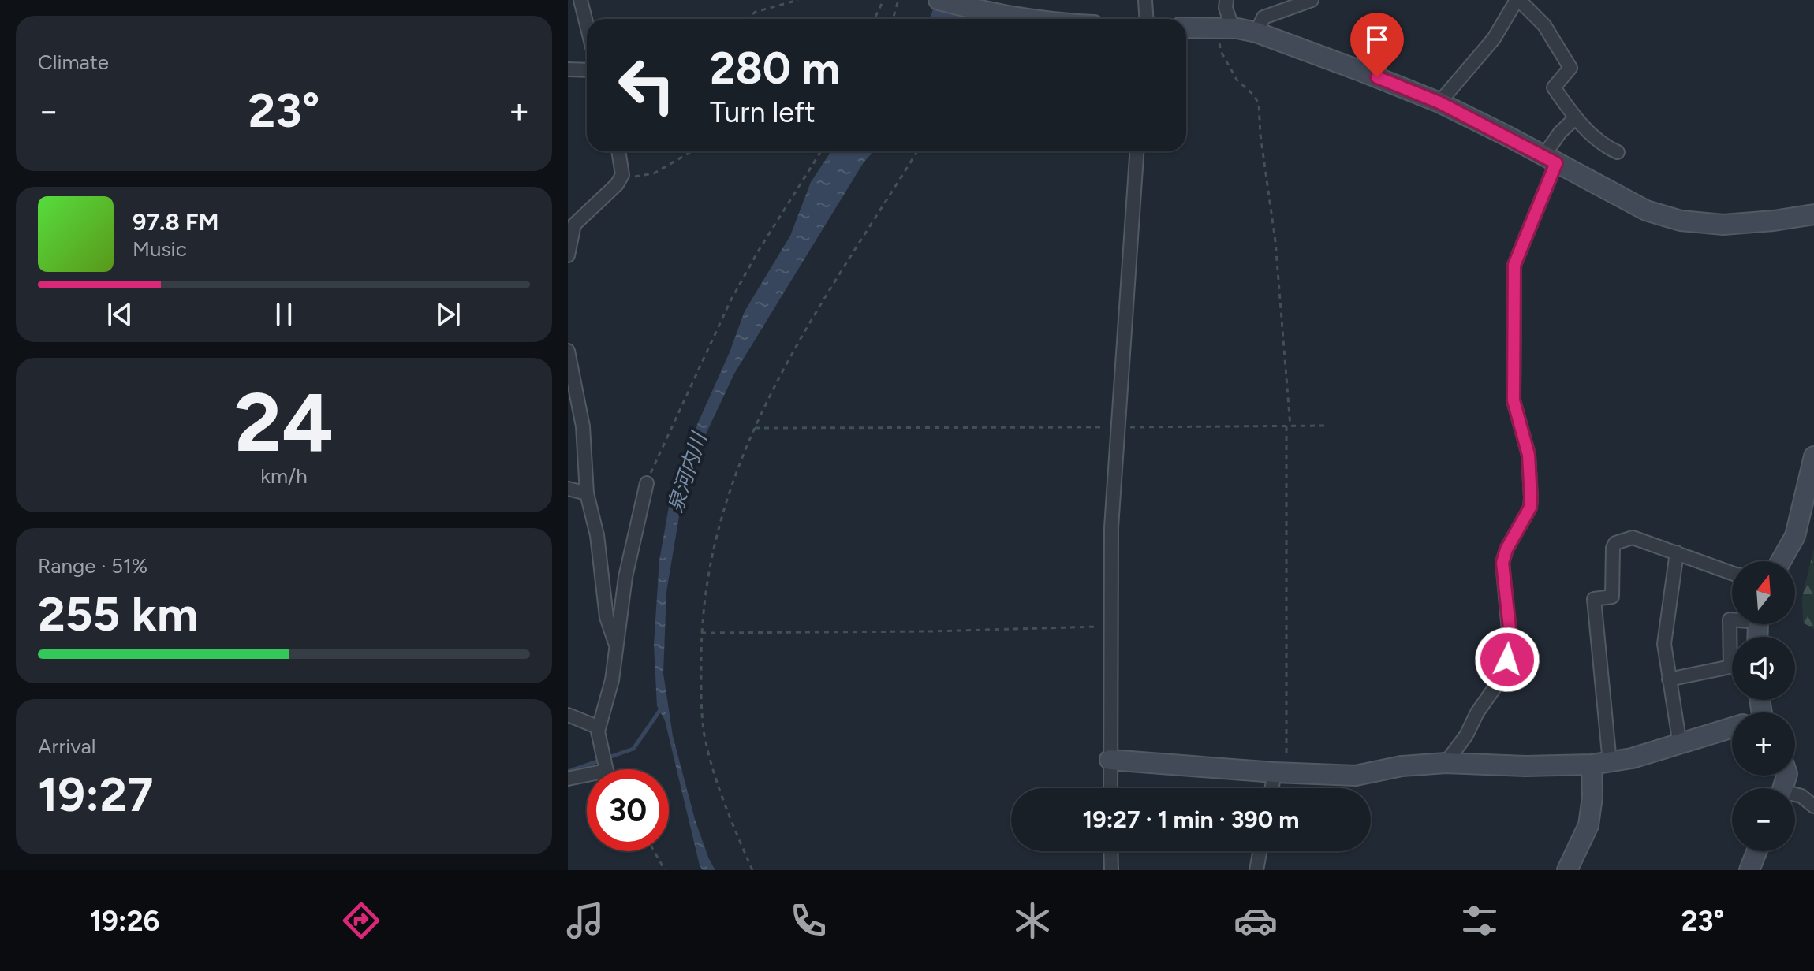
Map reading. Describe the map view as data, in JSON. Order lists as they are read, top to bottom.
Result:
{
  "water": ["泉河内川"],
  "north": "top",
  "page": {
    "tile": [
      "Climate",
      ["24", "km/h"],
      ["Range · 51%", "255 km"],
      ["Arrival", "19:27"]
    ],
    "turn": ["280 m", "Turn left"],
    "heat": ["−", "23°", "+"],
    "song": ["97.8 FM", "Music"],
    "map_buttons": ["+", "−"],
    "limit": "30",
    "trip": "19:27 · 1 min · 390 m",
    "tabs": ["19:26", "23°"]
  }
}
